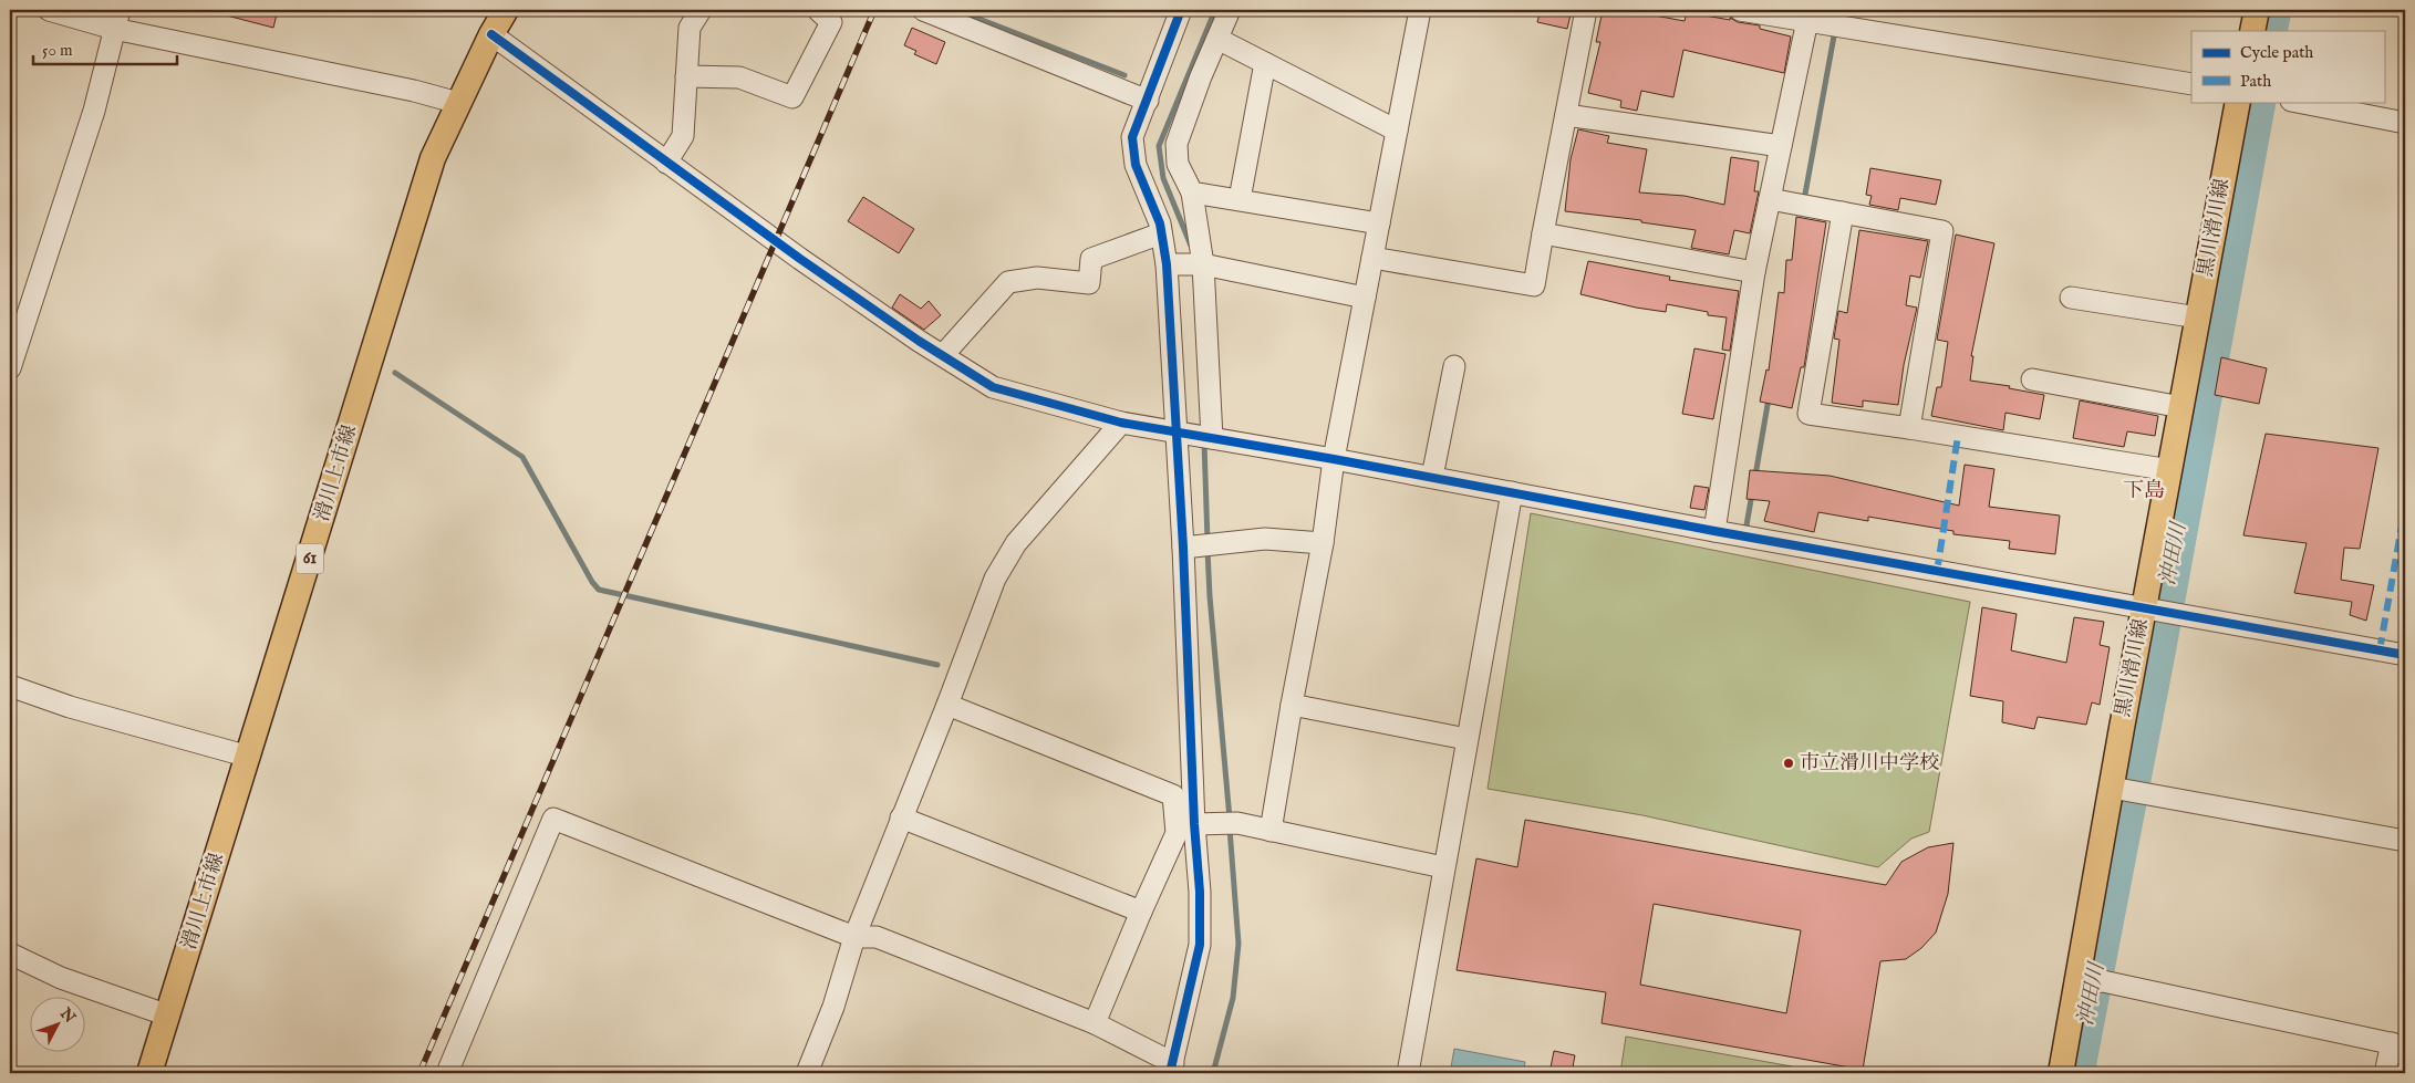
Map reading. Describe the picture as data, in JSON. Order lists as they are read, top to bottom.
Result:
{
  "streets": {
    "main road": ["黒川滑川線", "滑川上市線", "61"]
  },
  "districts": ["下島"],
  "water": ["沖田川"],
  "places": ["市立滑川中学校"],
  "legend": ["Cycle path", "Path"],
  "scale_bar": "50 m",
  "north": "top right"
}
